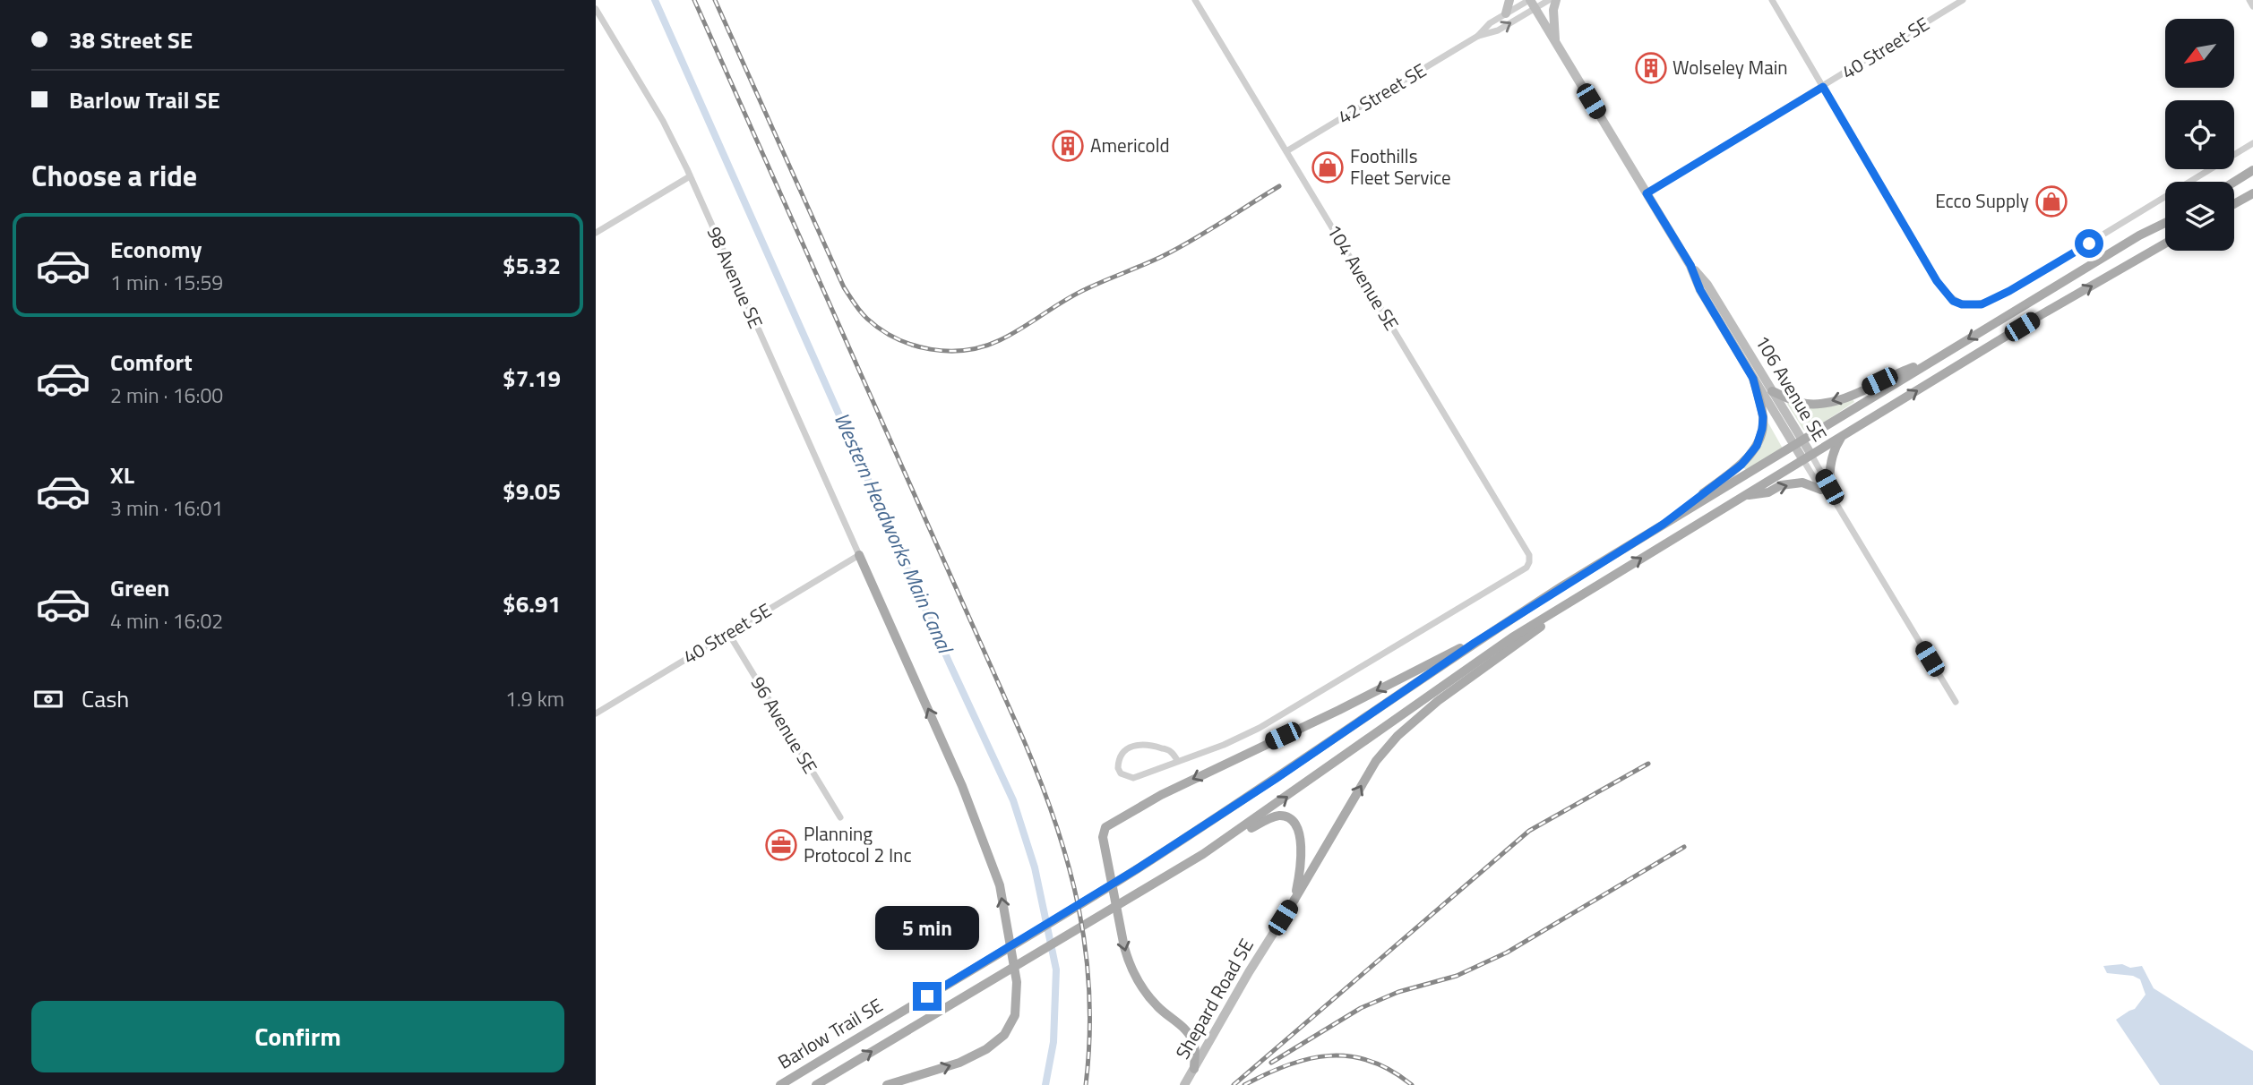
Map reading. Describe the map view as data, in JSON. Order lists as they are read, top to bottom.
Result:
{
  "streets": {
    "main road": ["Barlow Trail SE"],
    "street": [
      "40 Street SE",
      "42 Street SE",
      "98 Avenue SE",
      "104 Avenue SE",
      "106 Avenue SE",
      "96 Avenue SE",
      "Shepard Road SE"
    ]
  },
  "crossings": [
    ["40 Street SE", "98 Avenue SE"],
    ["40 Street SE", "106 Avenue SE"],
    ["40 Street SE", "96 Avenue SE"],
    ["42 Street SE", "104 Avenue SE"],
    ["42 Street SE", "106 Avenue SE"],
    ["106 Avenue SE", "Barlow Trail SE"]
  ],
  "water": ["Western Headworks Main Canal"],
  "places": {
    "building": ["Wolseley Main", "Americold"],
    "shop": ["Foothills Fleet Service", "Ecco Supply"],
    "office": ["Planning Protocol 2 Inc"]
  },
  "north": "bottom left",
  "page": {
    "banner": ["38 Street SE", "Barlow Trail SE"],
    "heading": "Choose a ride",
    "list": [
      {
        "name": "Economy",
        "note": "1 min · 15:59",
        "value": "$5.32"
      },
      {
        "name": "Comfort",
        "note": "2 min · 16:00",
        "value": "$7.19"
      },
      {
        "name": "XL",
        "note": "3 min · 16:01",
        "value": "$9.05"
      },
      {
        "name": "Green",
        "note": "4 min · 16:02",
        "value": "$6.91"
      }
    ],
    "pay": ["Cash", "1.9 km"],
    "bubble": "5 min",
    "buttons": "Confirm"
  }
}
